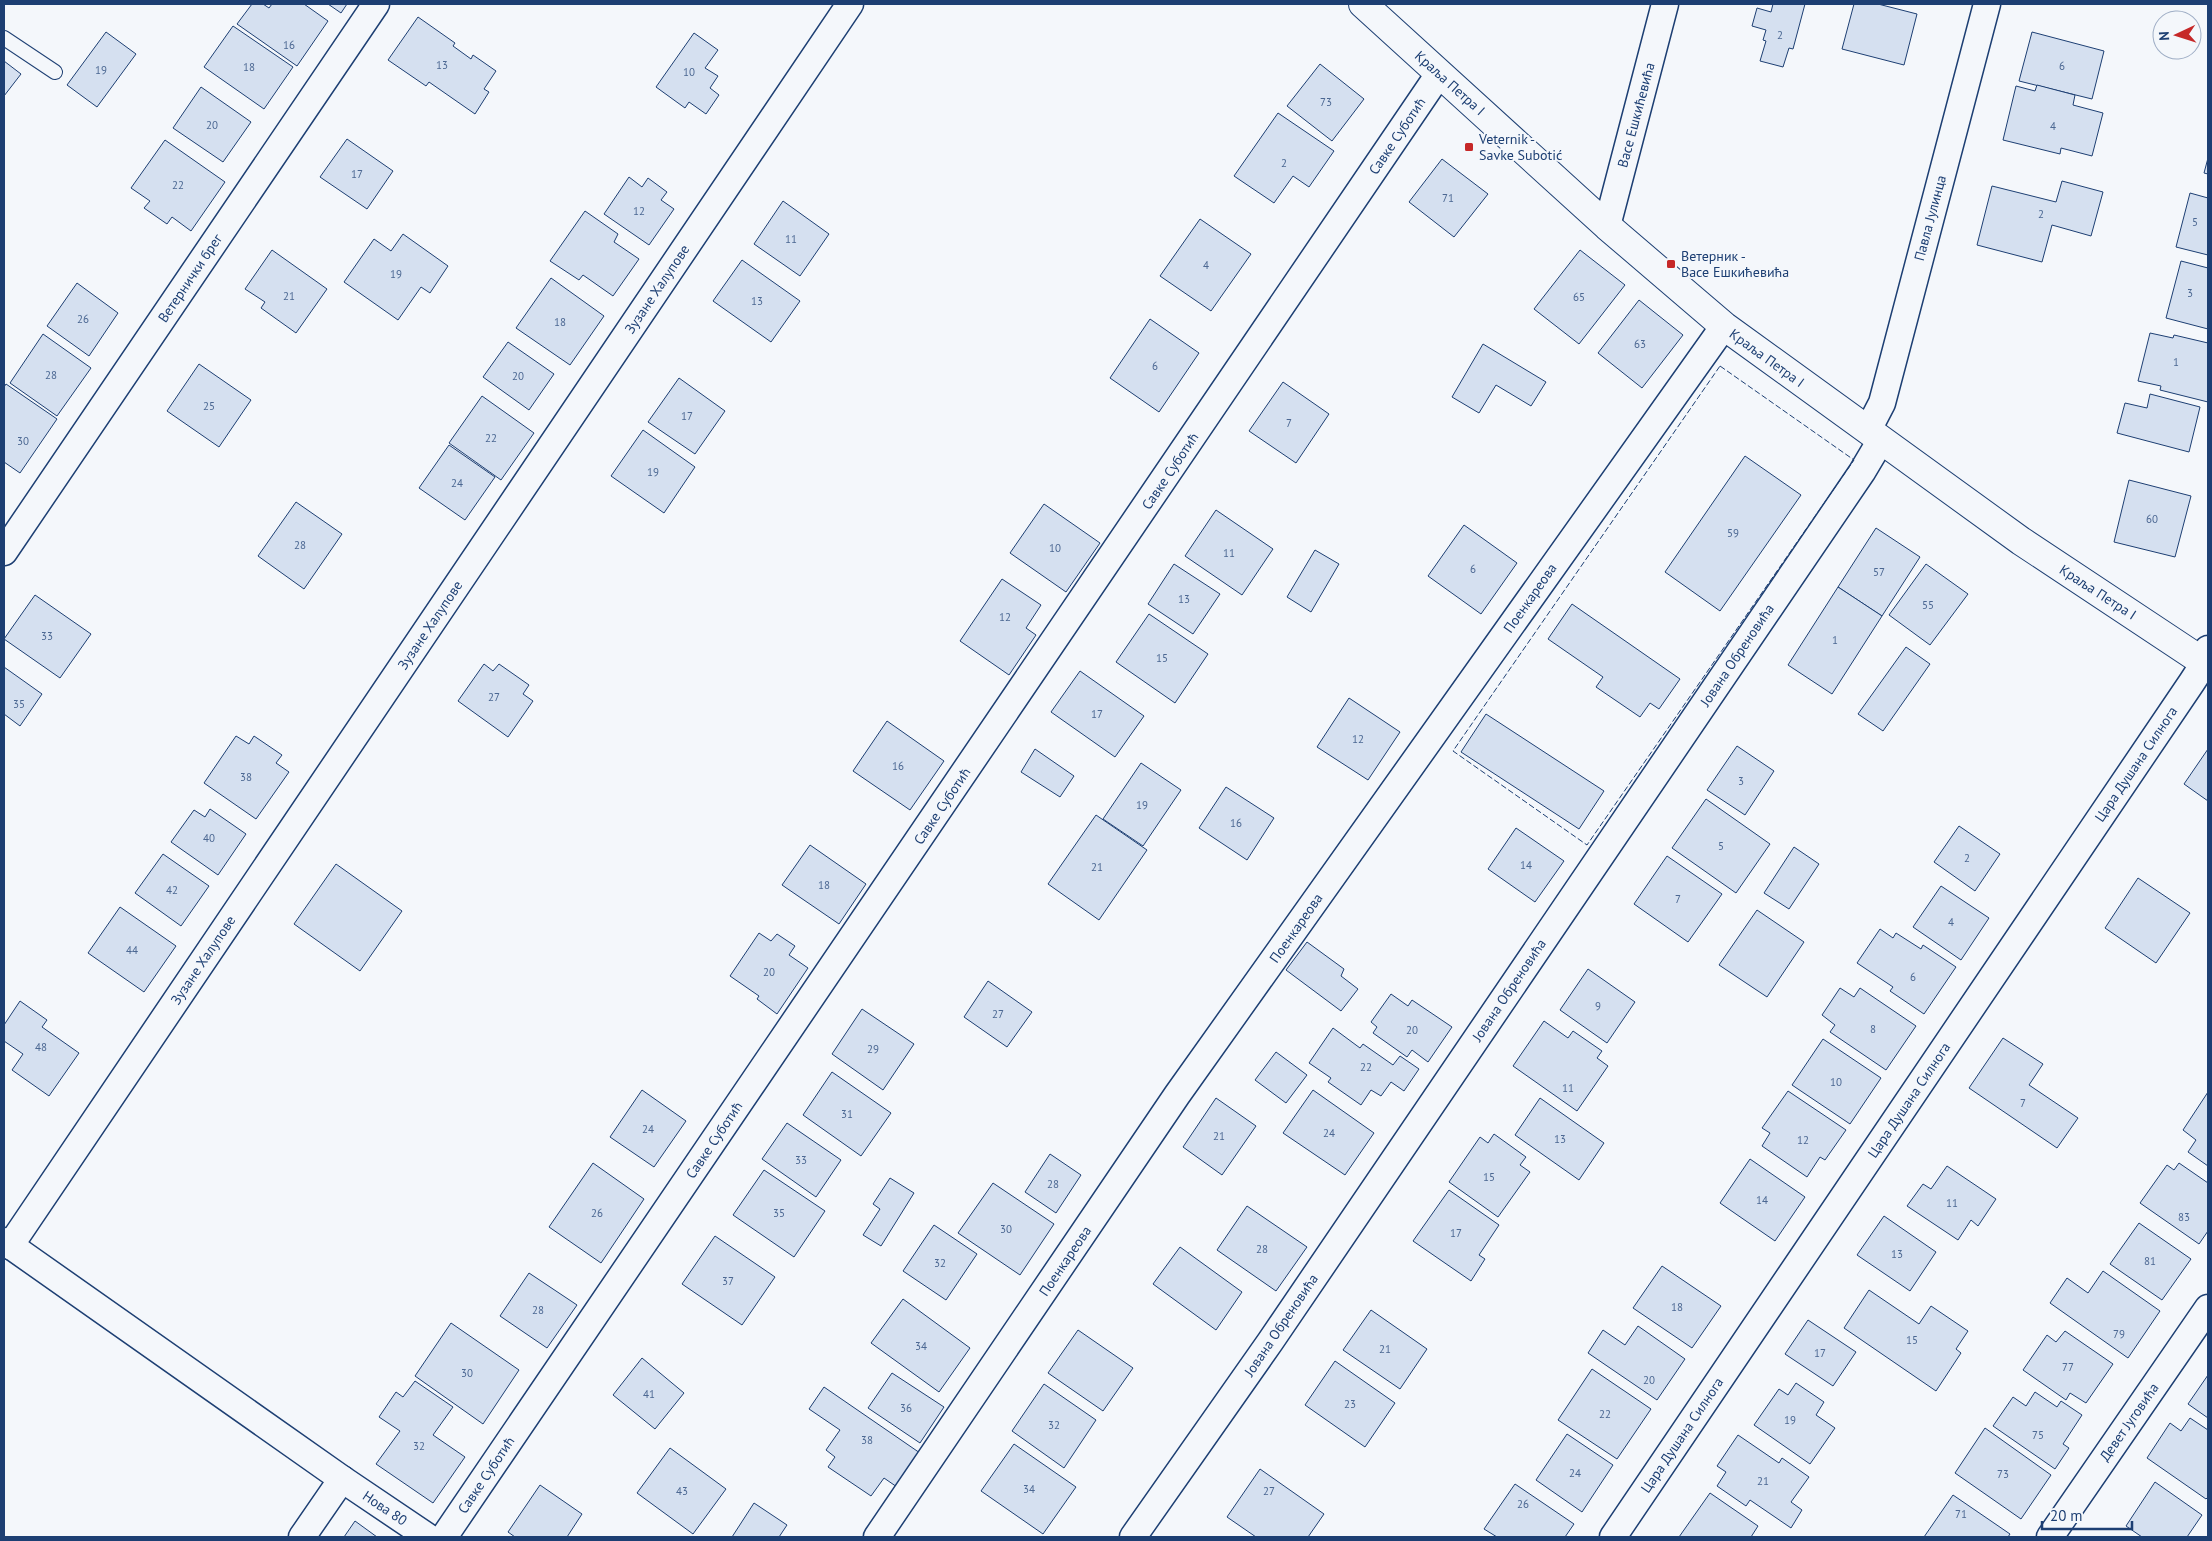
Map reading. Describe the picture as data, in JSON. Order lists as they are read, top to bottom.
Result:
{
  "streets": {
    "street": [
      "Краља Петра I",
      "Васе Ешкићевића",
      "Савке Суботић",
      "Павла Јулинца",
      "Ветернички брег",
      "Зузане Халупове",
      "Поенкареова",
      "Јована Обреновића",
      "Цара Душана Силнога",
      "Девет Југовића",
      "Нова 80"
    ]
  },
  "crossings": [
    ["Краља Петра I", "Васе Ешкићевића"],
    ["Краља Петра I", "Савке Суботић"],
    ["Краља Петра I", "Павла Јулинца"],
    ["Краља Петра I", "Поенкареова"],
    ["Краља Петра I", "Јована Обреновића"],
    ["Краља Петра I", "Цара Душана Силнога"],
    ["Павла Јулинца", "Јована Обреновића"],
    ["Зузане Халупове", "Нова 80"]
  ],
  "places": {
    "transit": ["Veternik - Savke Subotić", "Ветерник - Васе Ешкићевића"]
  },
  "house_numbers": [
    "2",
    "16",
    "13",
    "6",
    "18",
    "19",
    "10",
    "73",
    "20",
    "4",
    "2",
    "17",
    "22",
    "71",
    "12",
    "2",
    "5",
    "11",
    "4",
    "19",
    "3",
    "21",
    "65",
    "13",
    "26",
    "18",
    "63",
    "1",
    "6",
    "28",
    "20",
    "25",
    "17",
    "7",
    "22",
    "30",
    "19",
    "24",
    "60",
    "59",
    "28",
    "10",
    "11",
    "6",
    "57",
    "13",
    "55",
    "12",
    "33",
    "1",
    "15",
    "27",
    "35",
    "17",
    "12",
    "16",
    "38",
    "3",
    "19",
    "16",
    "40",
    "5",
    "2",
    "14",
    "21",
    "18",
    "42",
    "7",
    "4",
    "44",
    "20",
    "6",
    "9",
    "27",
    "8",
    "20",
    "48",
    "29",
    "22",
    "10",
    "11",
    "7",
    "31",
    "24",
    "24",
    "21",
    "13",
    "12",
    "33",
    "15",
    "28",
    "14",
    "11",
    "26",
    "35",
    "83",
    "30",
    "17",
    "28",
    "13",
    "81",
    "32",
    "37",
    "18",
    "28",
    "79",
    "15",
    "34",
    "21",
    "17",
    "77",
    "30",
    "20",
    "41",
    "23",
    "36",
    "22",
    "19",
    "32",
    "75",
    "38",
    "32",
    "24",
    "73",
    "21",
    "34",
    "43",
    "27",
    "26",
    "71"
  ],
  "scale_bar": "20 m",
  "north": "left"
}
